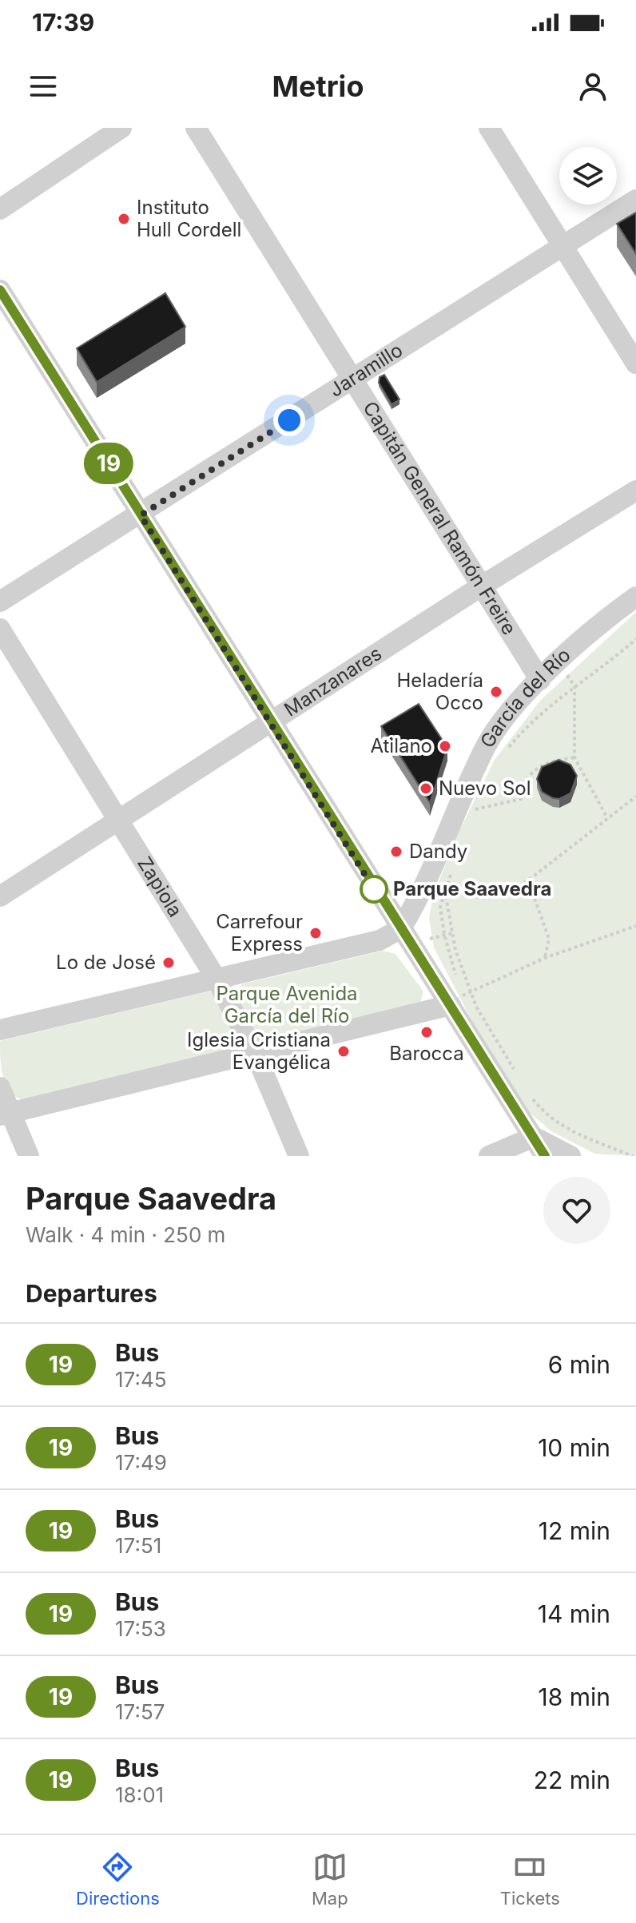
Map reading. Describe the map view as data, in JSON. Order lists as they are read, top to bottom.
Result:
{
  "streets": {
    "street": [
      "Jaramillo",
      "Capitán General Ramón Freire",
      "Manzanares",
      "García del Río",
      "Zapiola"
    ]
  },
  "crossings": [
    ["Jaramillo", "Capitán General Ramón Freire"],
    ["Capitán General Ramón Freire", "Manzanares"],
    ["Capitán General Ramón Freire", "García del Río"],
    ["Manzanares", "Zapiola"]
  ],
  "parks": ["Parque Avenida García del Río"],
  "places": [
    "Instituto Hull Cordell",
    "Heladería Occo",
    "Atilano",
    "Nuevo Sol",
    "Dandy",
    "Parque Saavedra",
    "Carrefour Express",
    "Lo de José",
    "Barocca",
    "Iglesia Cristiana Evangélica"
  ],
  "lines": ["bus line 19"],
  "page": {
    "status": "17:39",
    "header": "Metrio",
    "on_map": "19",
    "heading": [
      ["Parque Saavedra", "Walk · 4 min · 250 m"],
      "Departures"
    ],
    "list": [
      {
        "mark": "19",
        "name": "Bus",
        "note": "17:45",
        "value": "6 min"
      },
      {
        "mark": "19",
        "name": "Bus",
        "note": "17:49",
        "value": "10 min"
      },
      {
        "mark": "19",
        "name": "Bus",
        "note": "17:51",
        "value": "12 min"
      },
      {
        "mark": "19",
        "name": "Bus",
        "note": "17:53",
        "value": "14 min"
      },
      {
        "mark": "19",
        "name": "Bus",
        "note": "17:57",
        "value": "18 min"
      },
      {
        "mark": "19",
        "name": "Bus",
        "note": "18:01",
        "value": "22 min"
      }
    ],
    "tabs": ["Directions", "Map", "Tickets"]
  }
}
